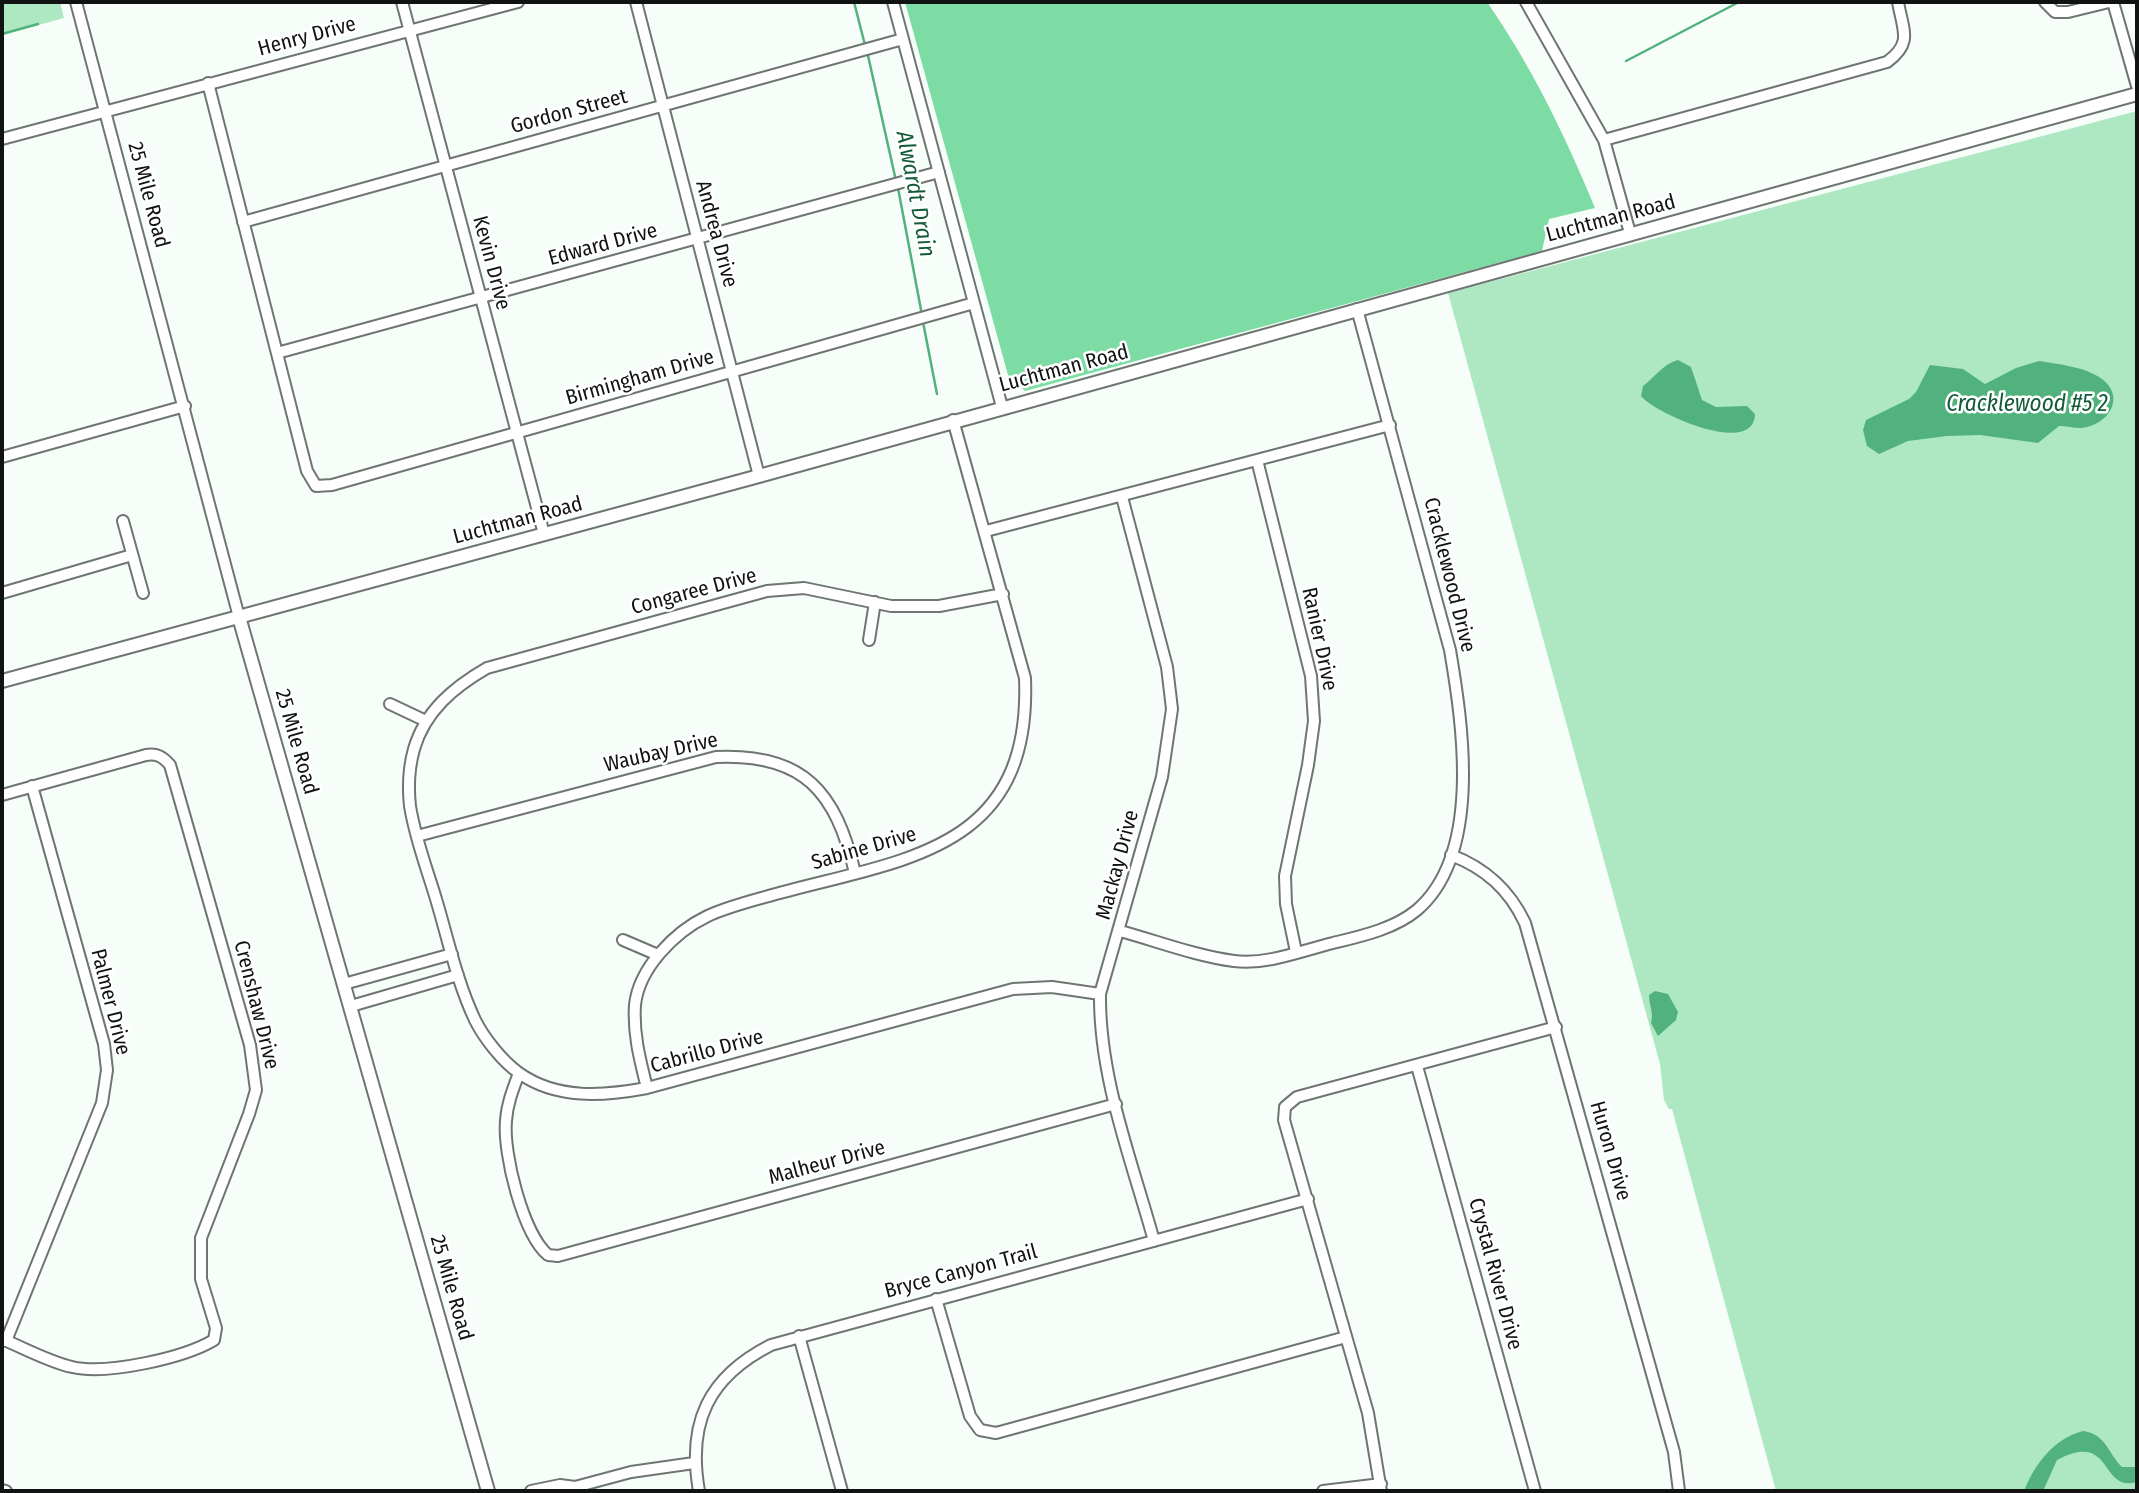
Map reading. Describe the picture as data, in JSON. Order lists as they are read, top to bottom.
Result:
{
  "streets": {
    "street": [
      "Henry Drive",
      "Gordon Street",
      "25 Mile Road",
      "Luchtman Road",
      "Andrea Drive",
      "Edward Drive",
      "Kevin Drive",
      "Birmingham Drive",
      "Cracklewood Drive",
      "Congaree Drive",
      "Ranier Drive",
      "Waubay Drive",
      "Sabine Drive",
      "Mackay Drive",
      "Palmer Drive",
      "Crenshaw Drive",
      "Cabrillo Drive",
      "Huron Drive",
      "Malheur Drive",
      "Bryce Canyon Trail",
      "Crystal River Drive"
    ]
  },
  "crossings": [
    ["Henry Drive", "25 Mile Road"],
    ["Henry Drive", "Kevin Drive"],
    ["Gordon Street", "Andrea Drive"],
    ["Gordon Street", "Kevin Drive"],
    ["25 Mile Road", "Luchtman Road"],
    ["Luchtman Road", "Andrea Drive"],
    ["Luchtman Road", "Kevin Drive"],
    ["Luchtman Road", "Cracklewood Drive"],
    ["Luchtman Road", "Sabine Drive"],
    ["Andrea Drive", "Edward Drive"],
    ["Andrea Drive", "Birmingham Drive"],
    ["Edward Drive", "Kevin Drive"],
    ["Edward Drive", "Birmingham Drive"],
    ["Kevin Drive", "Birmingham Drive"],
    ["Cracklewood Drive", "Ranier Drive"],
    ["Cracklewood Drive", "Mackay Drive"],
    ["Cracklewood Drive", "Huron Drive"],
    ["Congaree Drive", "Sabine Drive"],
    ["Congaree Drive", "Cabrillo Drive"],
    ["Waubay Drive", "Sabine Drive"],
    ["Waubay Drive", "Cabrillo Drive"],
    ["Sabine Drive", "Cabrillo Drive"],
    ["Mackay Drive", "Cabrillo Drive"],
    ["Mackay Drive", "Malheur Drive"],
    ["Mackay Drive", "Bryce Canyon Trail"],
    ["Palmer Drive", "Crenshaw Drive"],
    ["Cabrillo Drive", "Malheur Drive"]
  ],
  "water": ["Alwardt Drain", "Cracklewood #5 2"]
}
